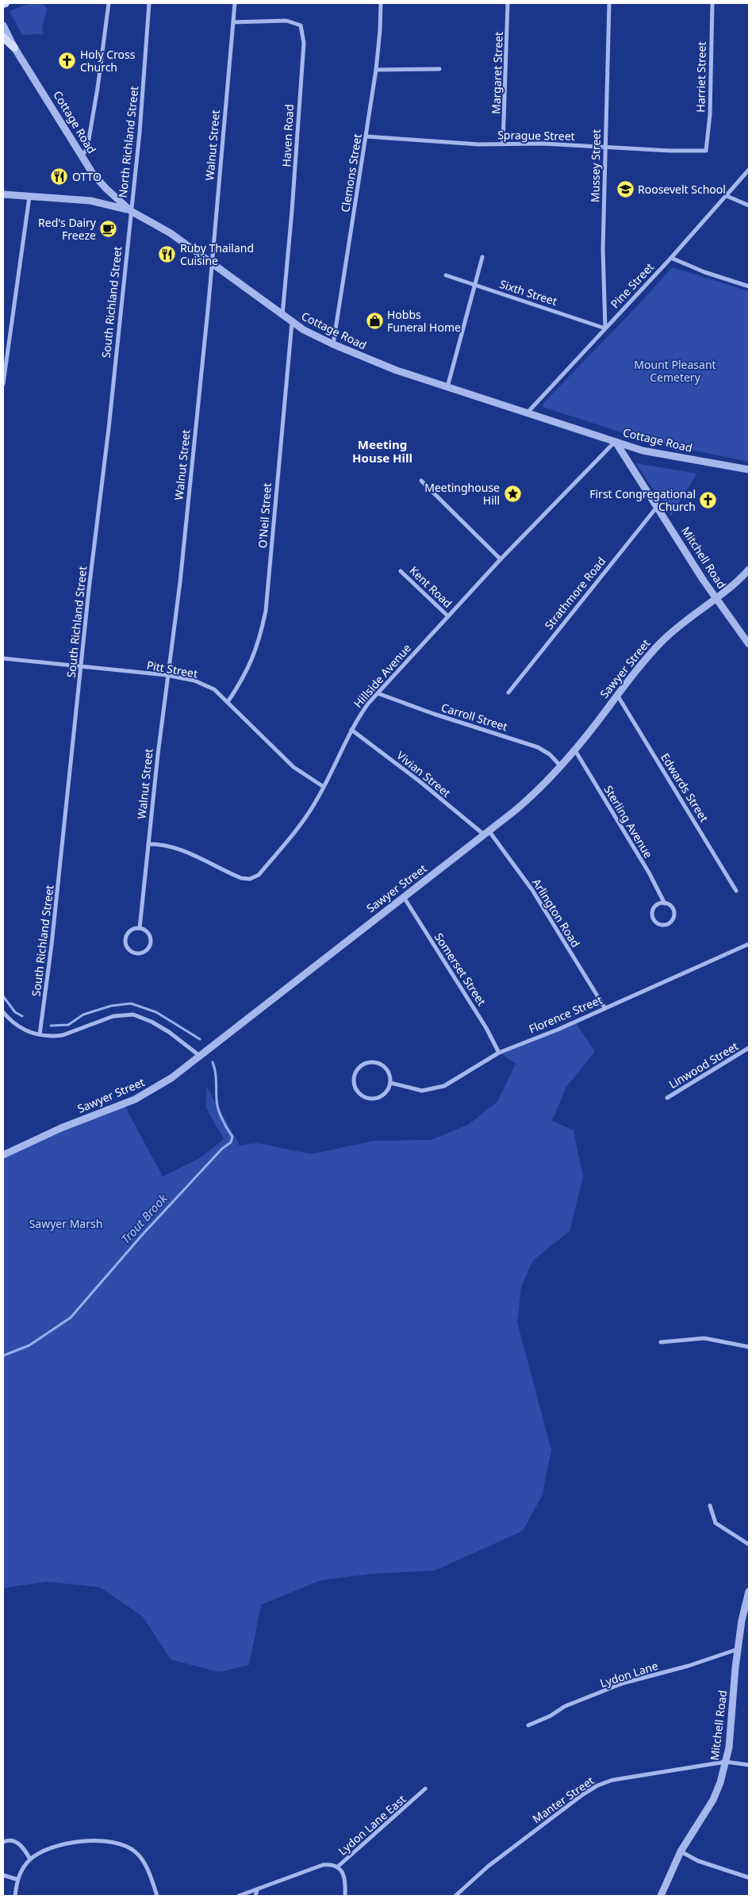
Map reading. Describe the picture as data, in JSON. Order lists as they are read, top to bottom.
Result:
{
  "streets": {
    "street": [
      "Margaret Street",
      "Harriet Street",
      "Cottage Road",
      "Haven Road",
      "Sprague Street",
      "North Richland Street",
      "Walnut Street",
      "Mussey Street",
      "Clemons Street",
      "Pine Street",
      "Sixth Street",
      "South Richland Street",
      "O'Neil Street",
      "Mitchell Road",
      "Kent Road",
      "Strathmore Road",
      "Sawyer Street",
      "Pitt Street",
      "Hillside Avenue",
      "Carroll Street",
      "Vivian Street",
      "Edwards Street",
      "Sterling Avenue",
      "Arlington Road",
      "Somerset Street",
      "Florence Street",
      "Linwood Street",
      "Lydon Lane",
      "Manter Street",
      "Lydon Lane East"
    ]
  },
  "crossings": [
    ["Margaret Street", "Sprague Street"],
    ["Harriet Street", "Sprague Street"],
    ["Cottage Road", "Haven Road"],
    ["Cottage Road", "North Richland Street"],
    ["Cottage Road", "Walnut Street"],
    ["Cottage Road", "Clemons Street"],
    ["Cottage Road", "Pine Street"],
    ["Cottage Road", "South Richland Street"],
    ["Cottage Road", "O'Neil Street"],
    ["Cottage Road", "Mitchell Road"],
    ["Cottage Road", "Hillside Avenue"],
    ["Haven Road", "Walnut Street"],
    ["Sprague Street", "Mussey Street"],
    ["Sprague Street", "Clemons Street"],
    ["North Richland Street", "South Richland Street"],
    ["Walnut Street", "Pitt Street"],
    ["Walnut Street", "Hillside Avenue"],
    ["Mussey Street", "Pine Street"],
    ["Mussey Street", "Sixth Street"],
    ["Pine Street", "Sixth Street"],
    ["South Richland Street", "Pitt Street"],
    ["O'Neil Street", "Pitt Street"],
    ["Mitchell Road", "Strathmore Road"],
    ["Mitchell Road", "Sawyer Street"],
    ["Mitchell Road", "Hillside Avenue"],
    ["Mitchell Road", "Lydon Lane"],
    ["Mitchell Road", "Manter Street"],
    ["Kent Road", "Hillside Avenue"],
    ["Sawyer Street", "Carroll Street"],
    ["Sawyer Street", "Vivian Street"],
    ["Sawyer Street", "Edwards Street"],
    ["Sawyer Street", "Sterling Avenue"],
    ["Sawyer Street", "Arlington Road"],
    ["Sawyer Street", "Somerset Street"],
    ["Pitt Street", "Hillside Avenue"],
    ["Hillside Avenue", "Carroll Street"],
    ["Hillside Avenue", "Vivian Street"],
    ["Vivian Street", "Arlington Road"],
    ["Arlington Road", "Florence Street"],
    ["Somerset Street", "Florence Street"]
  ],
  "districts": ["Meeting House Hill"],
  "water": ["Trout Brook"],
  "parks": ["Mount Pleasant Cemetery", "Sawyer Marsh"],
  "places": {
    "church": ["Holy Cross Church", "First Congregational Church"],
    "restaurant": ["OTTO", "Ruby Thailand Cuisine"],
    "school or university": ["Roosevelt School"],
    "cafe": ["Red's Dairy Freeze"],
    "shop": ["Hobbs Funeral Home"],
    "place": ["Meetinghouse Hill"]
  }
}
